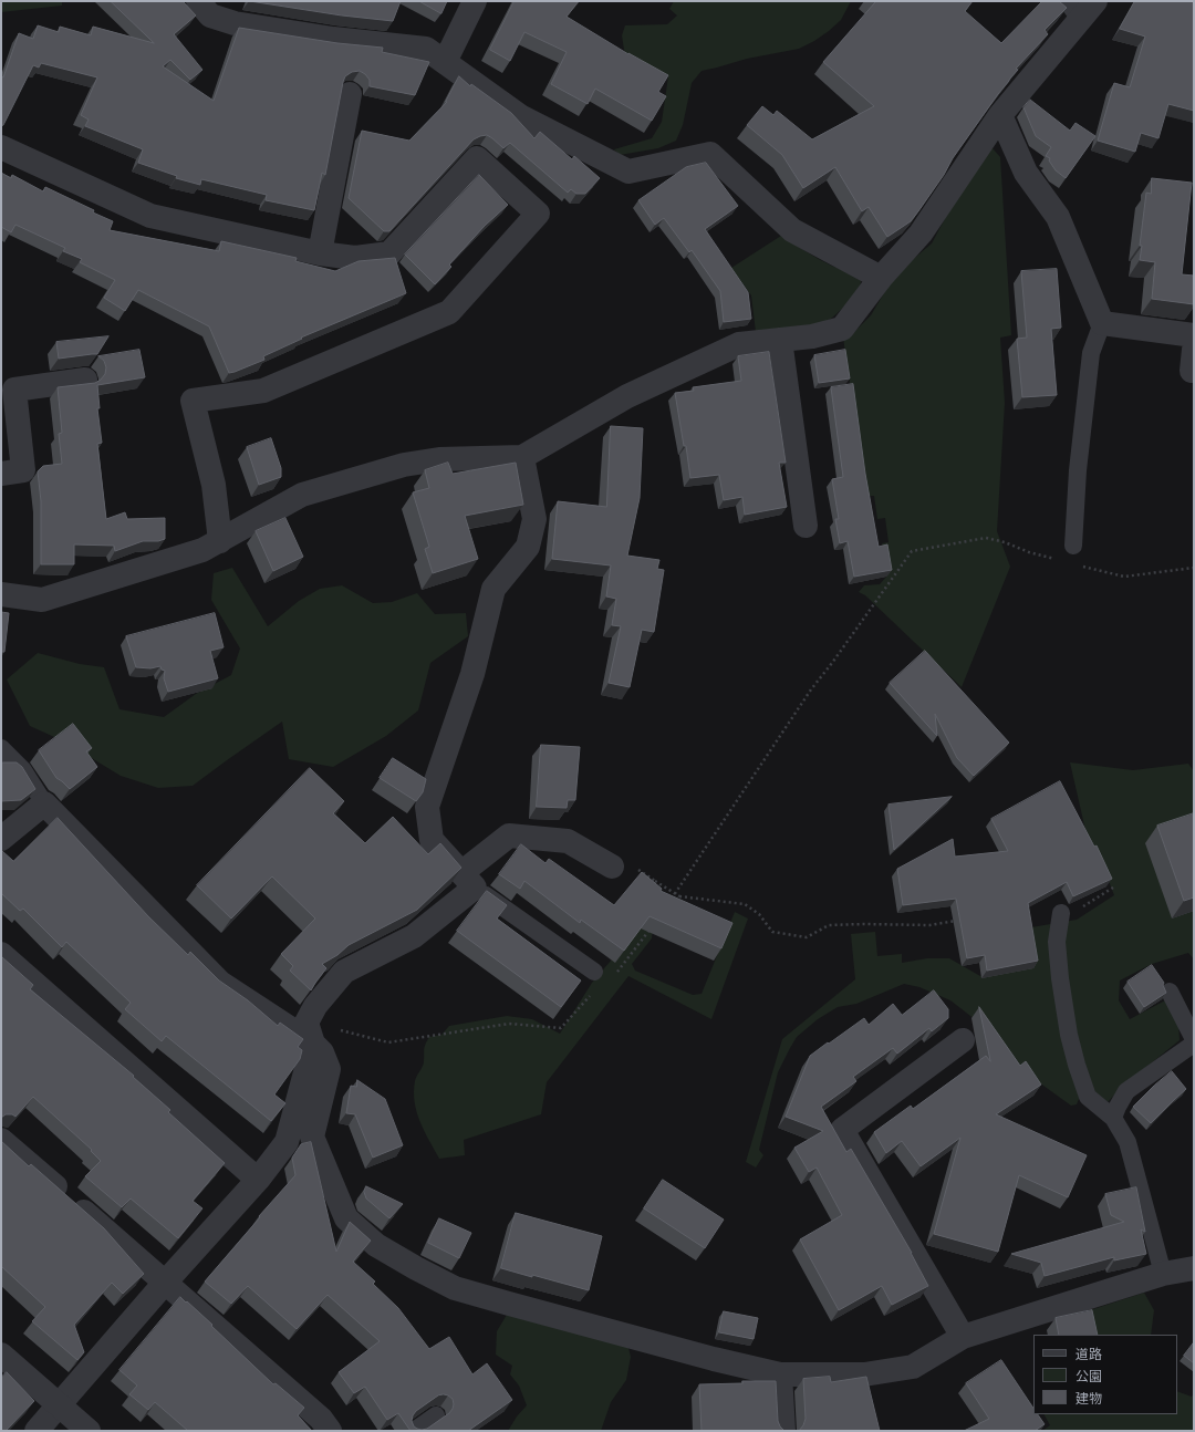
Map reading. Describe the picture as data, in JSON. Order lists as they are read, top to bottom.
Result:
{
  "legend": ["道路", "公園", "建物"]
}
